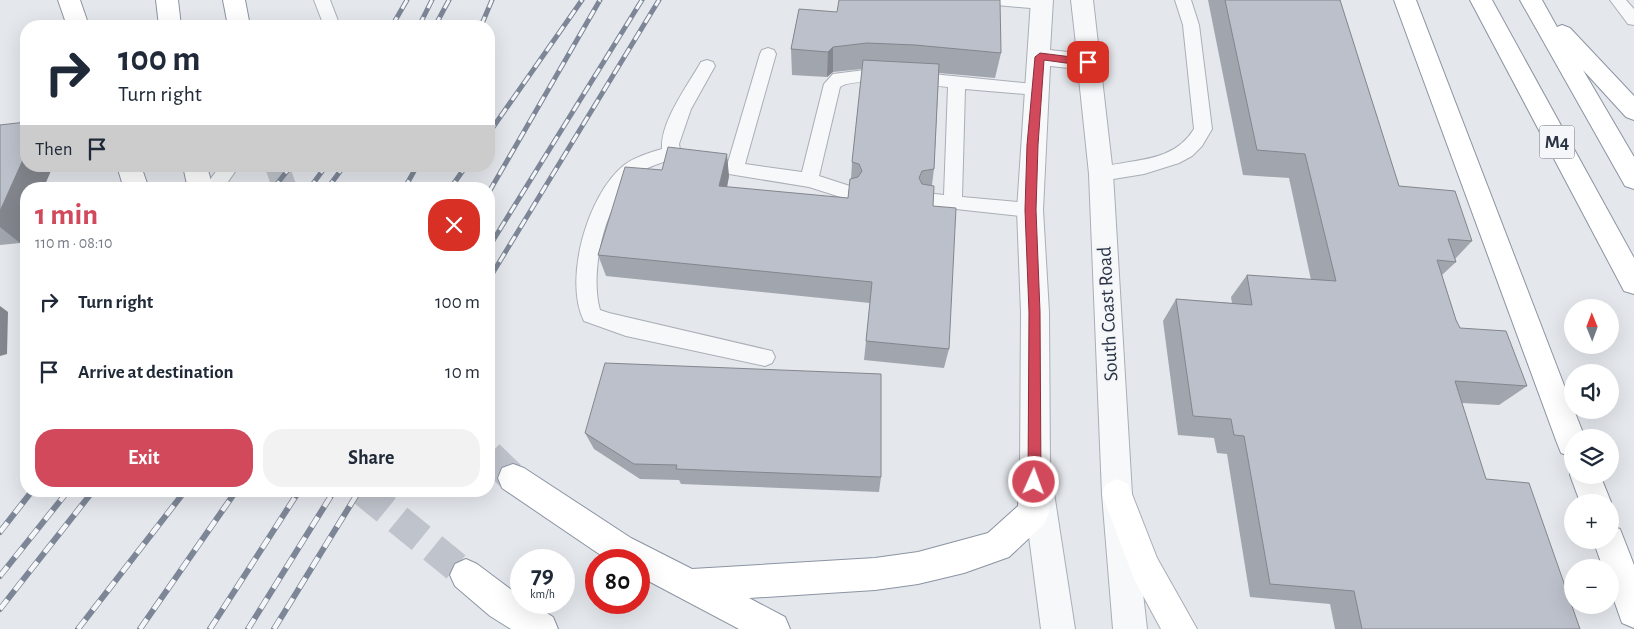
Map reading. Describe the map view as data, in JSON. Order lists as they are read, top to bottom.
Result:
{
  "streets": {
    "main road": ["M4"],
    "street": ["South Coast Road"]
  },
  "north": "top",
  "page": {
    "turn": ["100 m", "Turn right"],
    "then": "Then",
    "heading": ["1 min", "110 m · 08:10"],
    "list": [
      {
        "name": "Turn right",
        "value": "100 m"
      },
      {
        "name": "Arrive at destination",
        "value": "10 m"
      }
    ],
    "map_buttons": ["+", "−"],
    "buttons": ["Exit", "Share"],
    "speed": "79 km/h",
    "limit": "80"
  }
}
